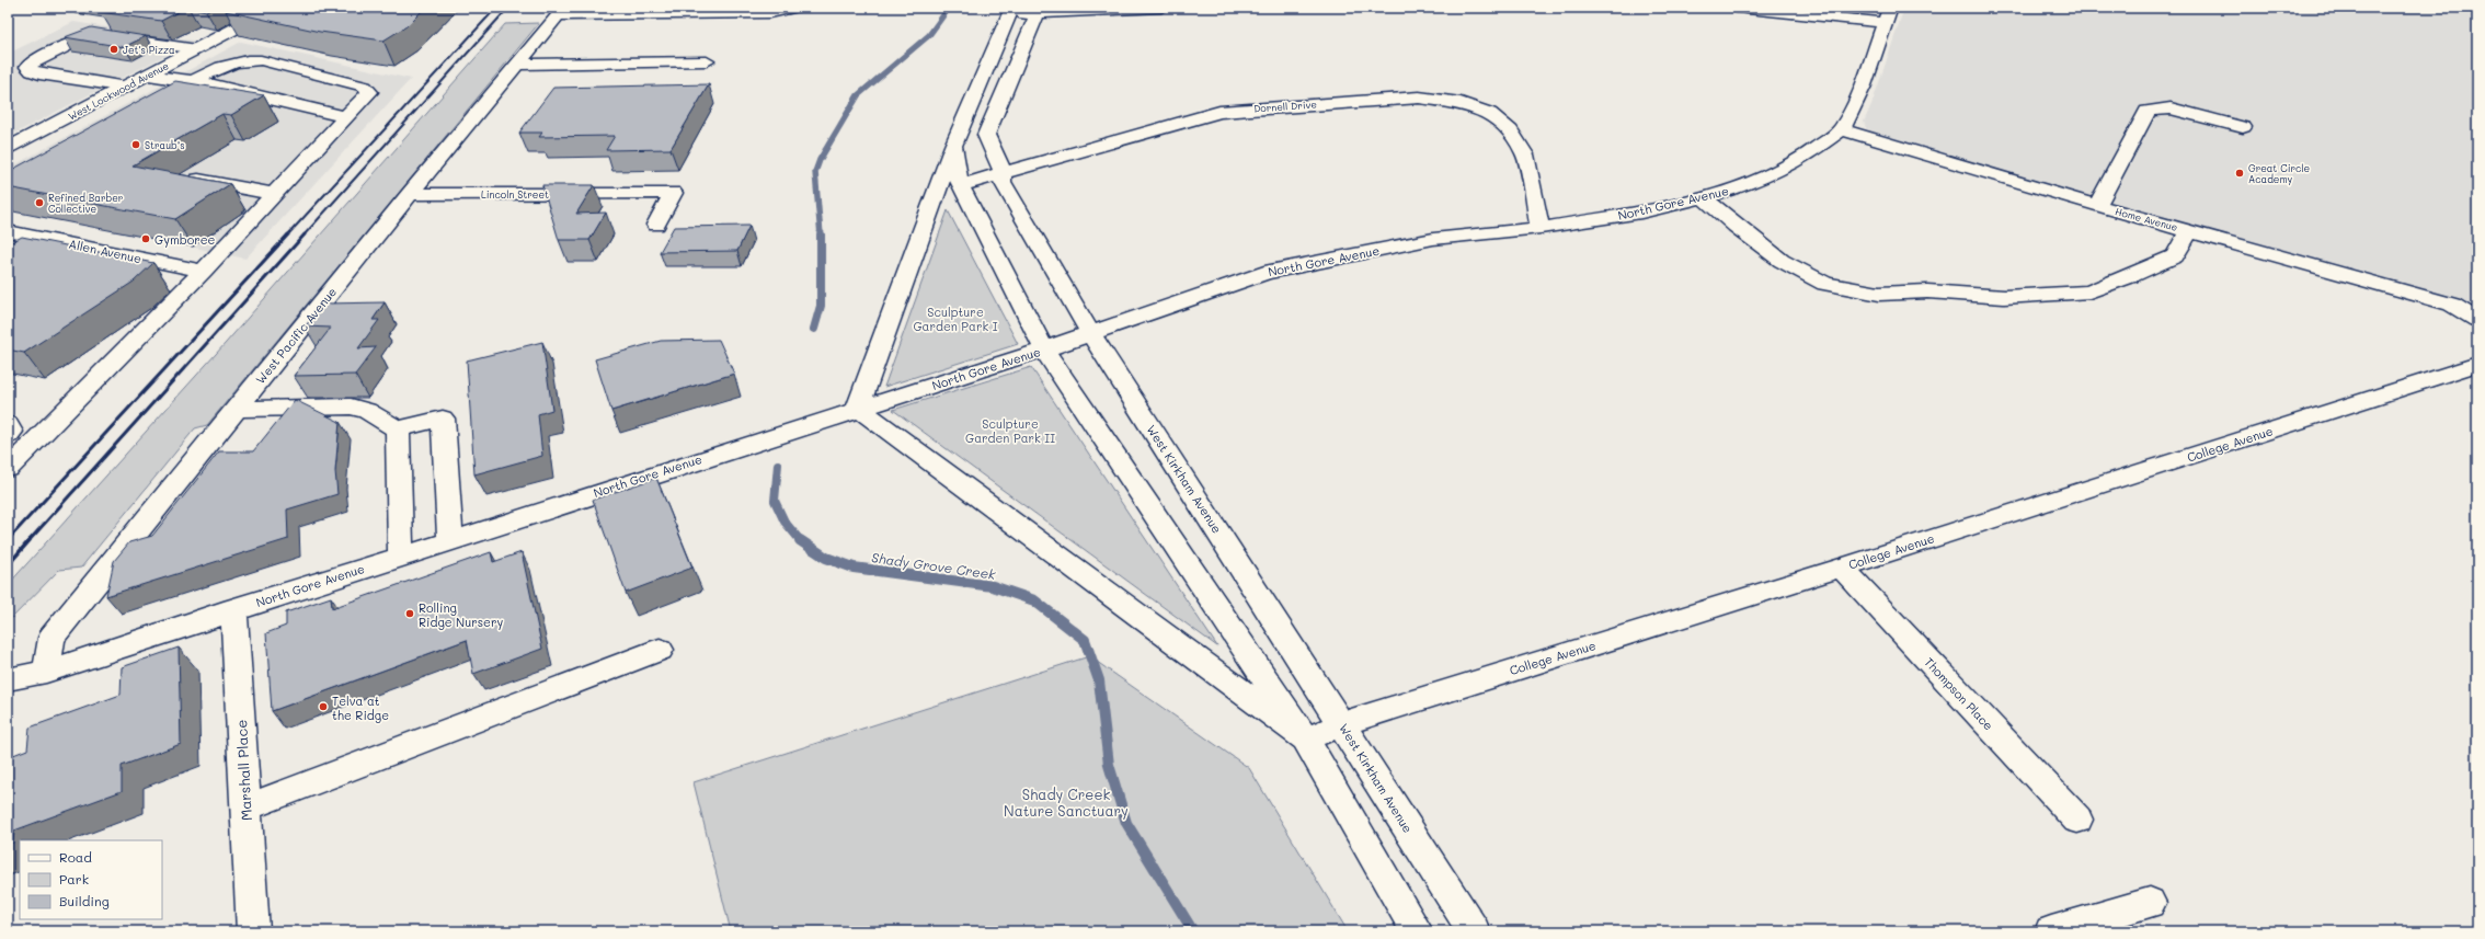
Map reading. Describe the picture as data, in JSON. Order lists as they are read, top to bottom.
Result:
{
  "streets": {
    "street": [
      "West Lockwood Avenue",
      "Dornell Drive",
      "Lincoln Street",
      "North Gore Avenue",
      "Home Avenue",
      "Allen Avenue",
      "West Pacific Avenue",
      "College Avenue",
      "West Kirkham Avenue",
      "Thompson Place",
      "Marshall Place"
    ]
  },
  "crossings": [
    ["Dornell Drive", "North Gore Avenue"],
    ["Dornell Drive", "West Kirkham Avenue"],
    ["Lincoln Street", "West Pacific Avenue"],
    ["North Gore Avenue", "Home Avenue"],
    ["North Gore Avenue", "West Pacific Avenue"],
    ["North Gore Avenue", "West Kirkham Avenue"],
    ["North Gore Avenue", "Marshall Place"],
    ["College Avenue", "West Kirkham Avenue"],
    ["College Avenue", "Thompson Place"]
  ],
  "water": ["Shady Grove Creek"],
  "parks": ["Sculpture Garden Park I", "Sculpture Garden Park II", "Shady Creek Nature Sanctuary"],
  "places": [
    "Jet's Pizza",
    "Straub’s",
    "Great Circle Academy",
    "Refined Barber Collective",
    "Gymboree",
    "Rolling Ridge Nursery",
    "Telva at the Ridge"
  ],
  "legend": ["Road", "Park", "Building"]
}
